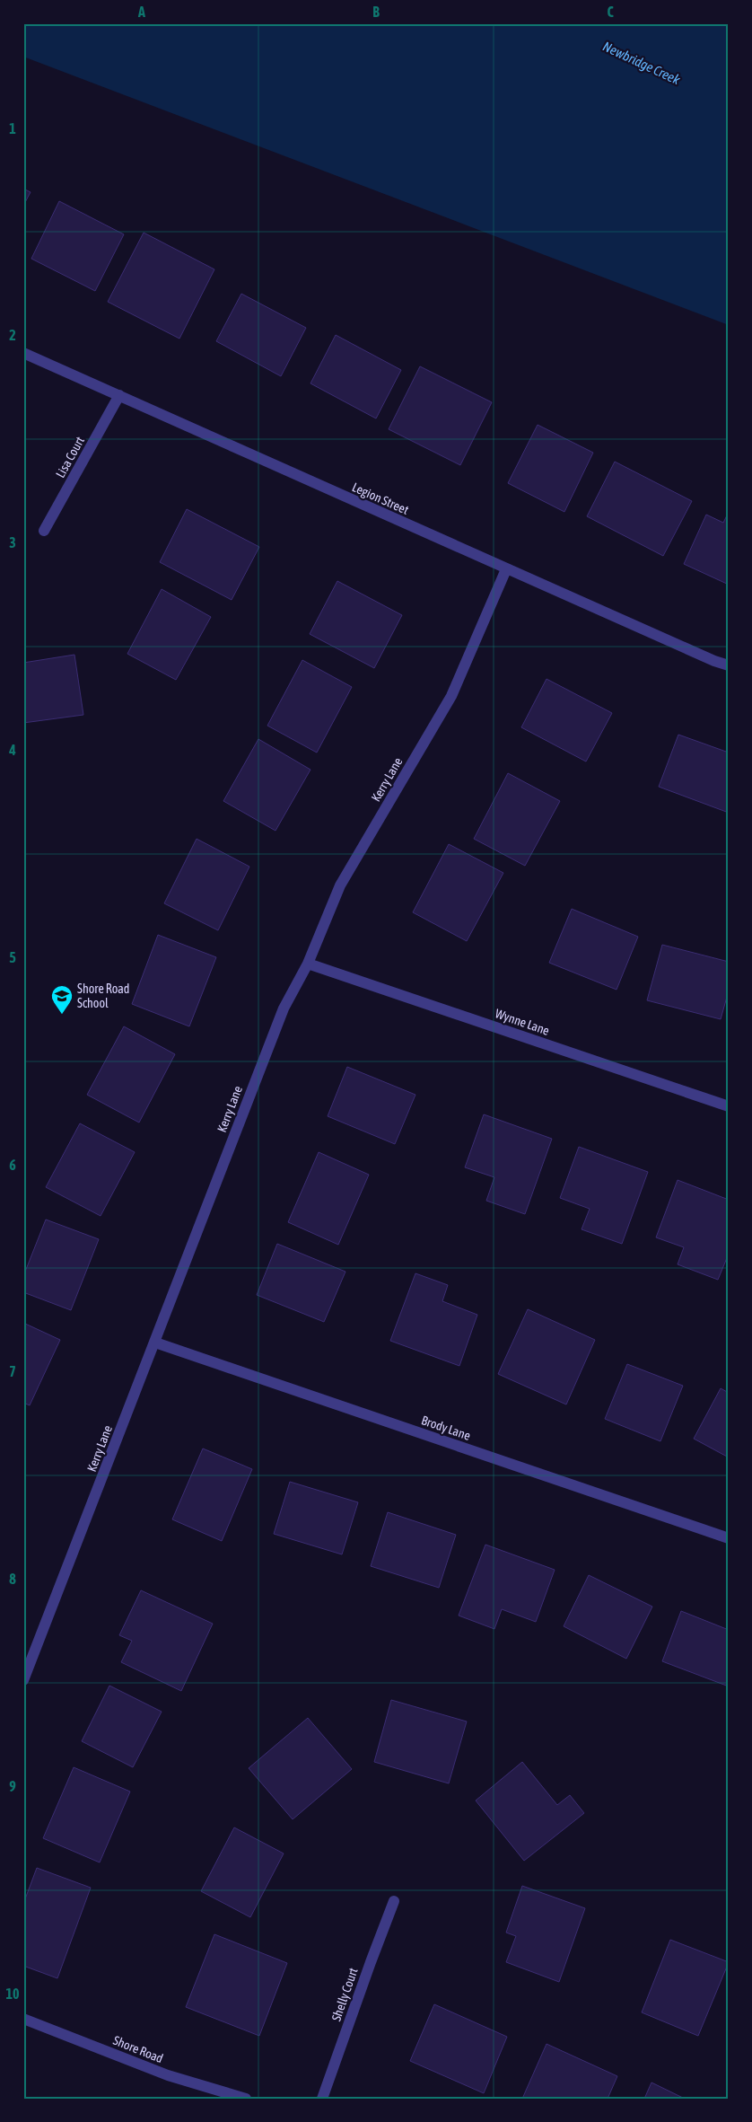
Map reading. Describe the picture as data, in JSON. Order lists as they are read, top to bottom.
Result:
{
  "streets": {
    "street": [
      "Lisa Court",
      "Legion Street",
      "Kerry Lane",
      "Wynne Lane",
      "Brody Lane",
      "Shelly Court",
      "Shore Road"
    ]
  },
  "crossings": [
    ["Lisa Court", "Legion Street"],
    ["Legion Street", "Kerry Lane"],
    ["Kerry Lane", "Wynne Lane"],
    ["Kerry Lane", "Brody Lane"]
  ],
  "water": ["Newbridge Creek"],
  "places": {
    "school or university": ["Shore Road School"]
  },
  "grid": {
    "columns": ["A", "B", "C"],
    "rows": [
      "1",
      "2",
      "3",
      "4",
      "5",
      "6",
      "7",
      "8",
      "9",
      "10"
    ]
  }
}
